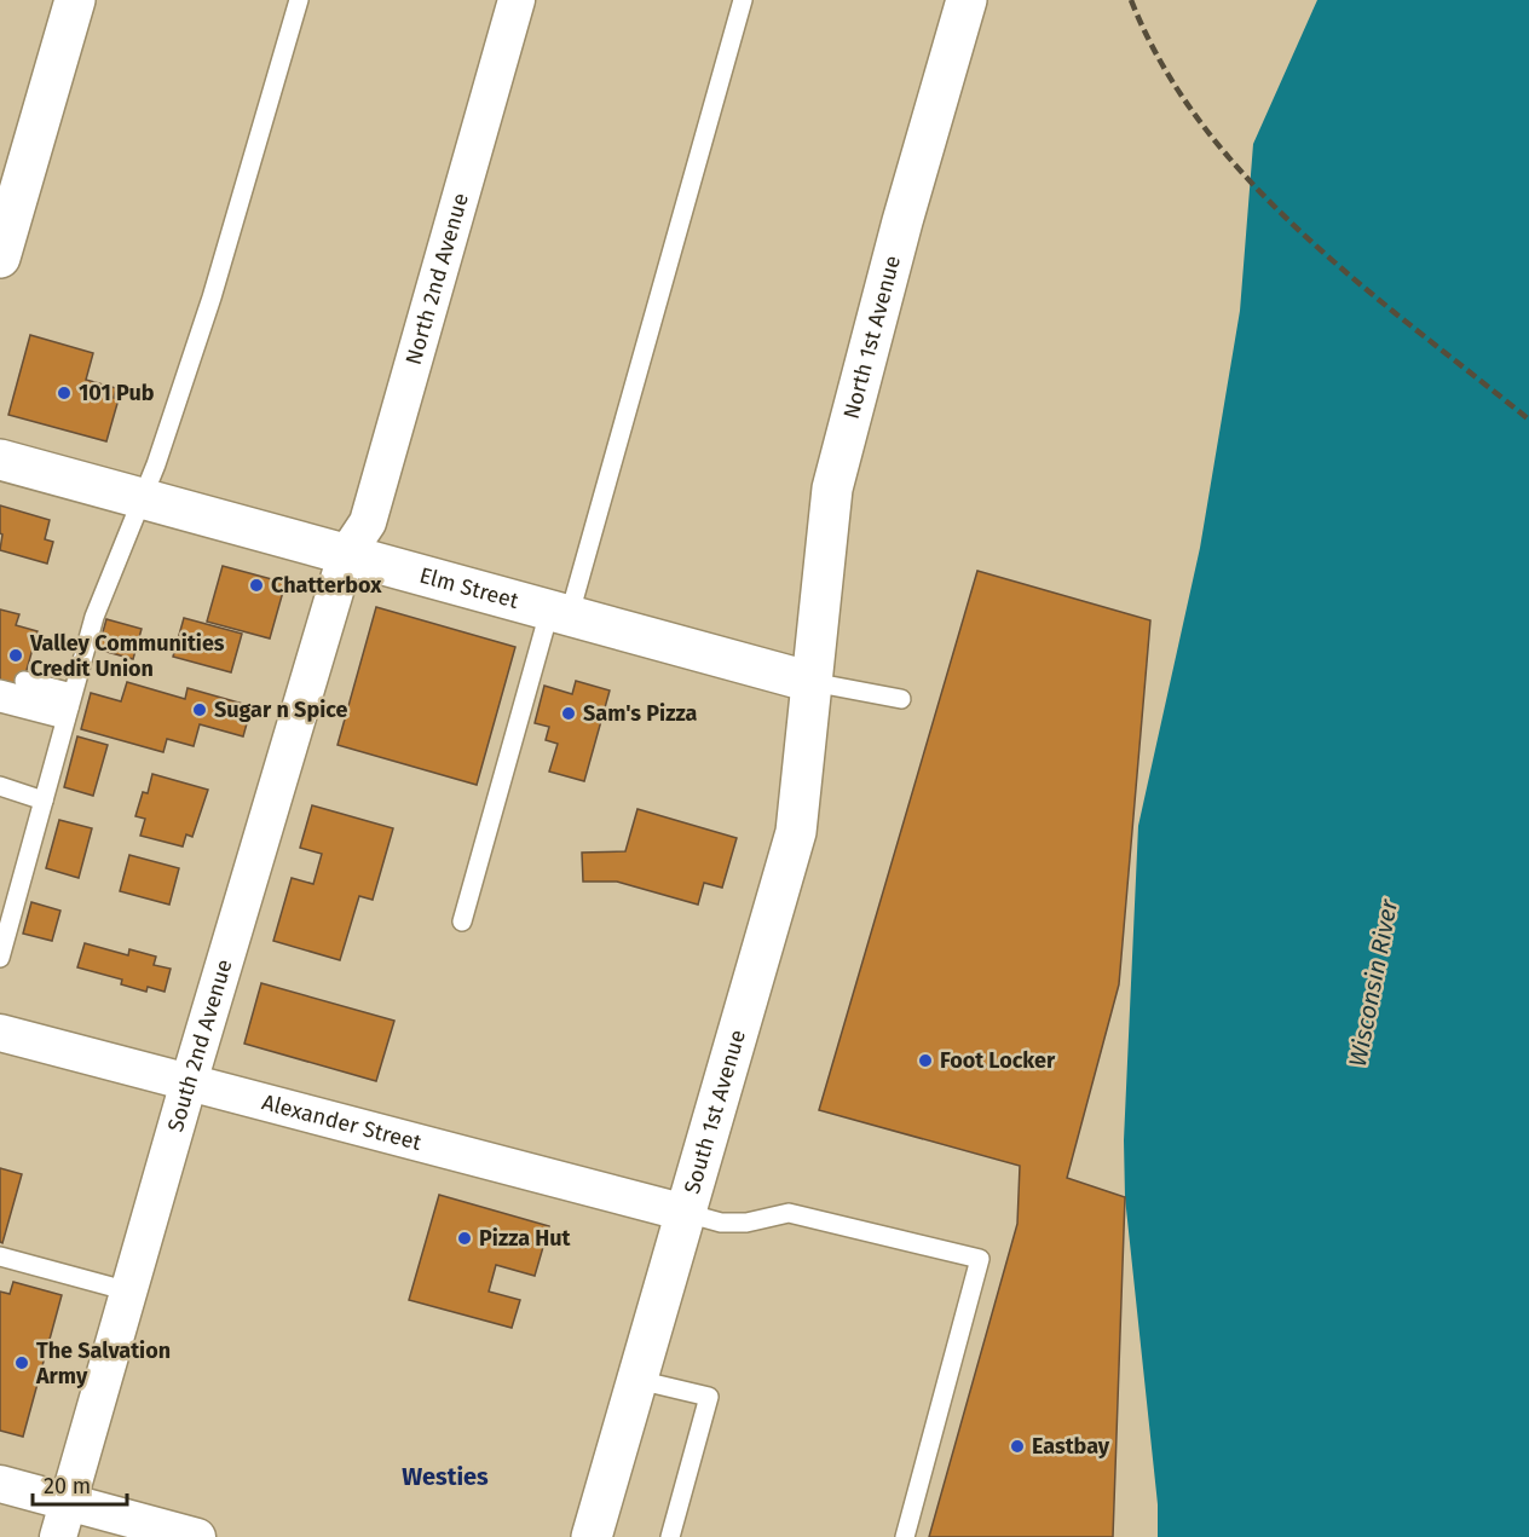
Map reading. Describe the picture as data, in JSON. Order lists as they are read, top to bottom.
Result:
{
  "streets": {
    "main road": ["North 1st Avenue", "Elm Street", "South 1st Avenue"],
    "street": ["North 2nd Avenue", "South 2nd Avenue", "Alexander Street"]
  },
  "crossings": [
    ["North 2nd Avenue", "Elm Street"],
    ["North 2nd Avenue", "South 2nd Avenue"],
    ["North 1st Avenue", "Elm Street"],
    ["North 1st Avenue", "South 1st Avenue"],
    ["Elm Street", "South 2nd Avenue"],
    ["Elm Street", "South 1st Avenue"],
    ["South 2nd Avenue", "Alexander Street"],
    ["South 1st Avenue", "Alexander Street"]
  ],
  "districts": ["Westies"],
  "water": ["Wisconsin River"],
  "places": [
    "101 Pub",
    "Chatterbox",
    "Valley Communities Credit Union",
    "Sugar n Spice",
    "Sam's Pizza",
    "Foot Locker",
    "Pizza Hut",
    "The Salvation Army",
    "Eastbay"
  ],
  "scale_bar": "20 m"
}
